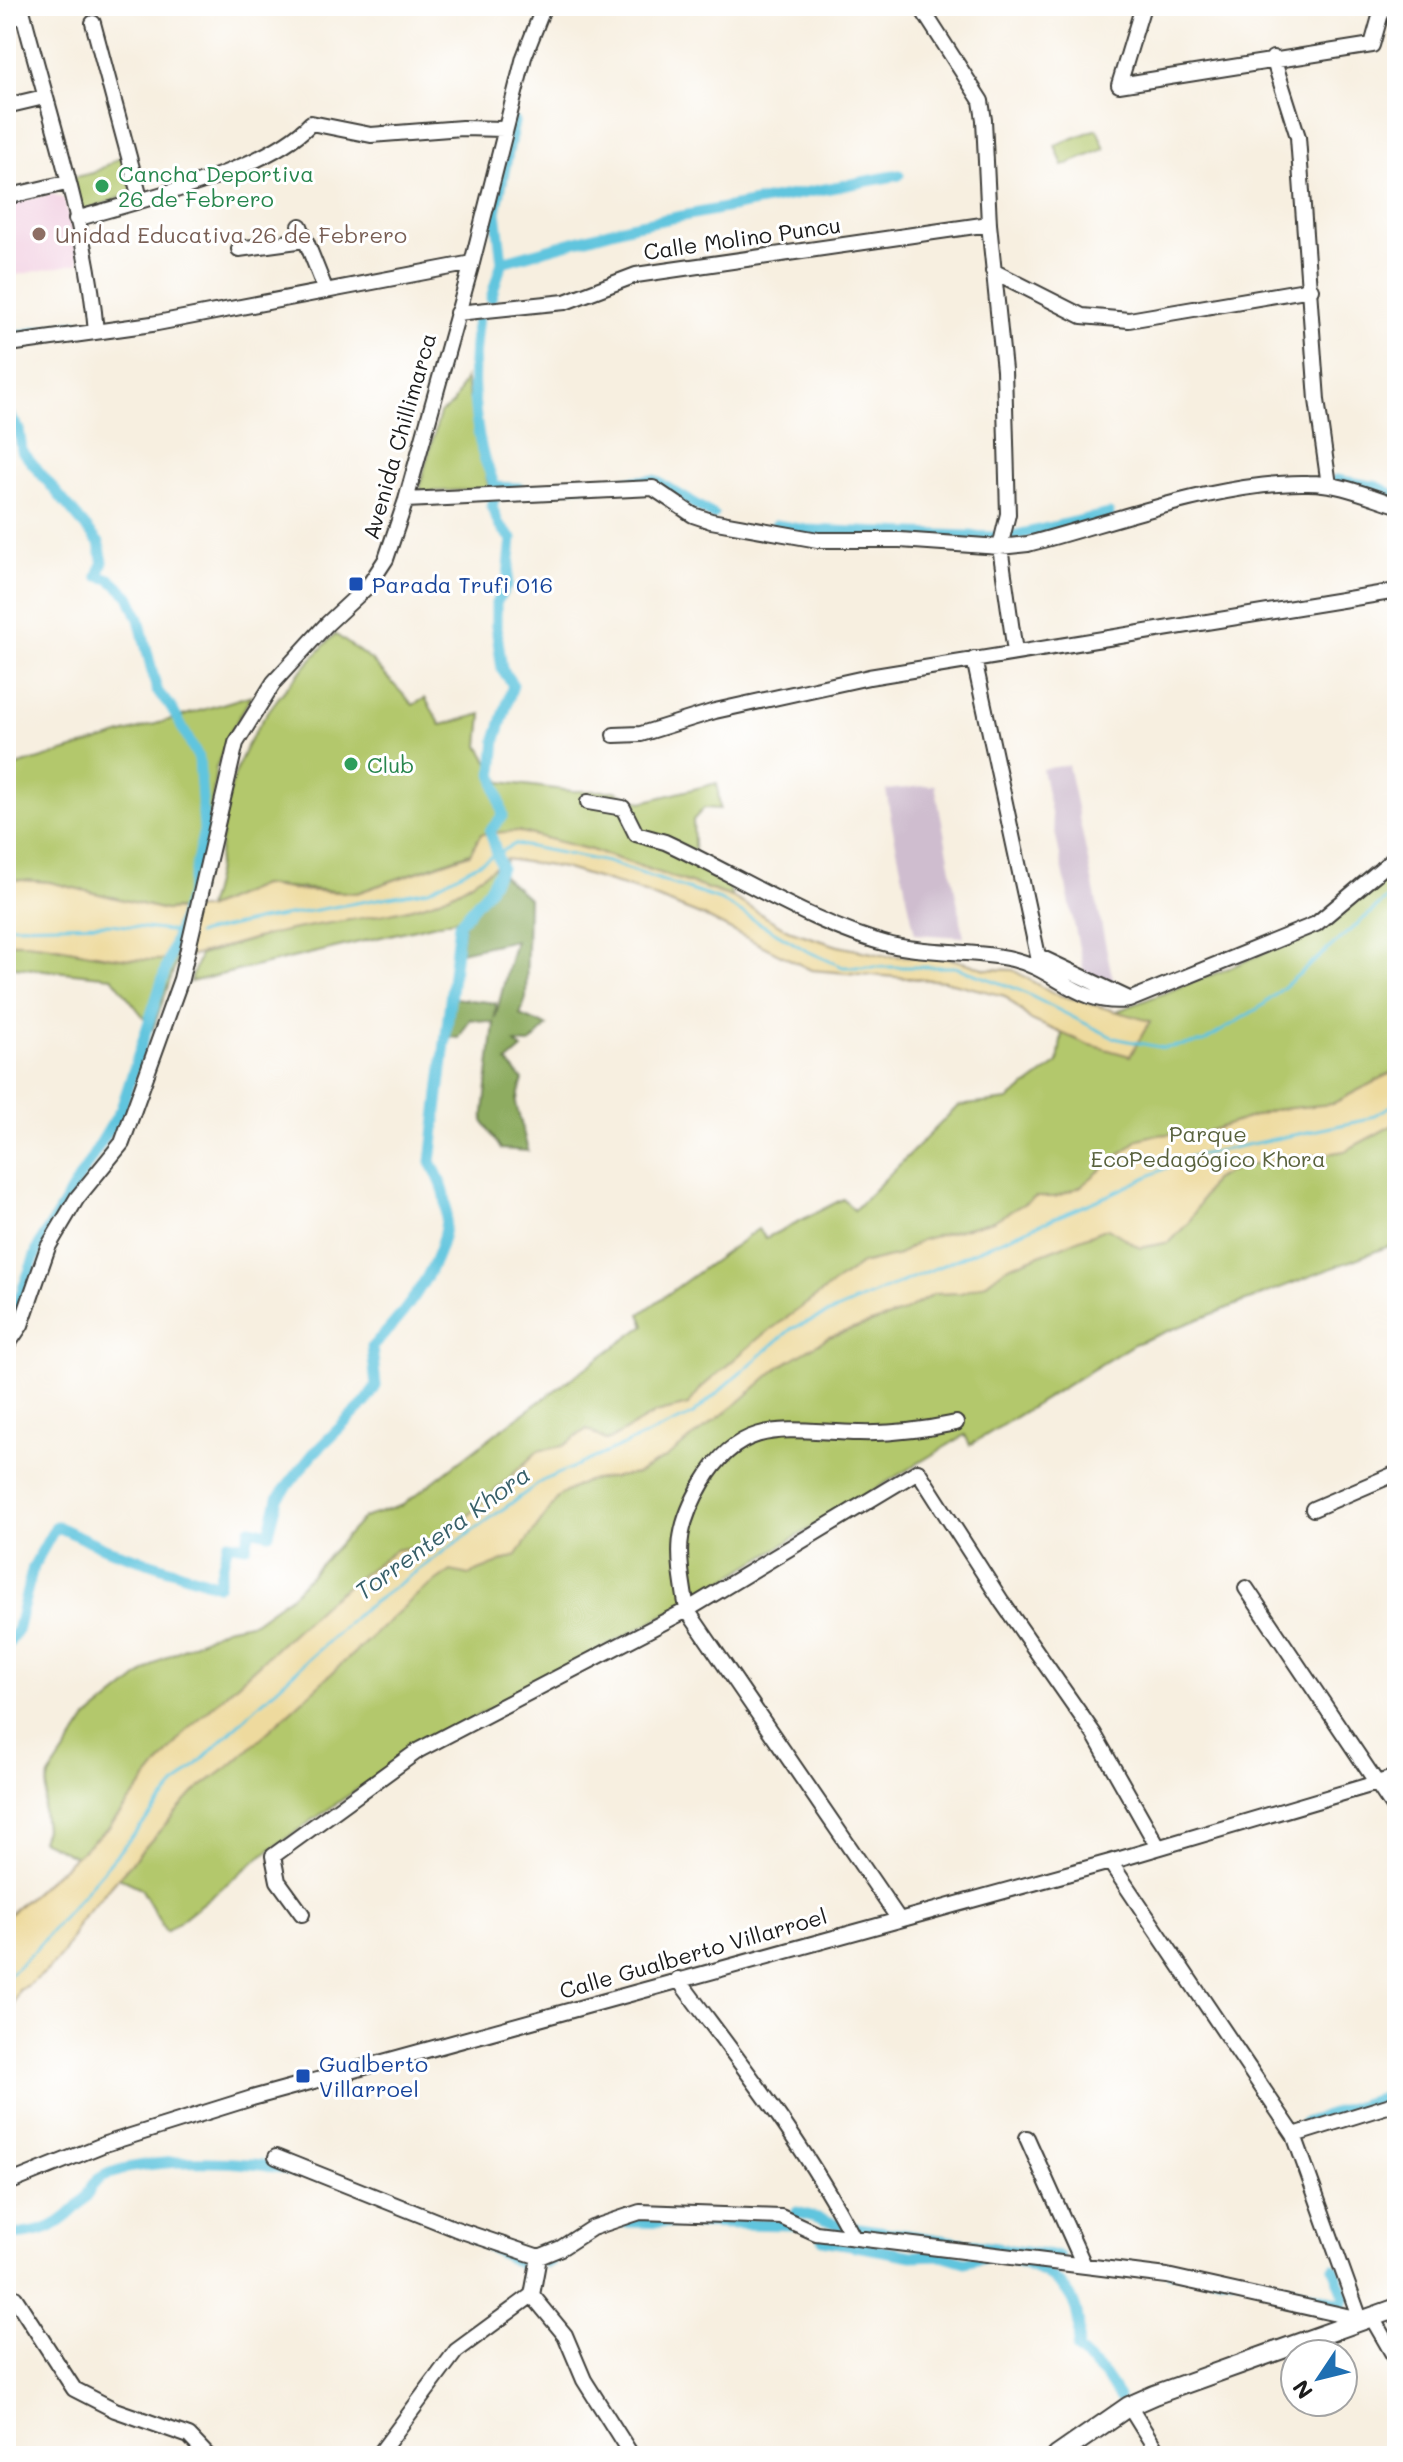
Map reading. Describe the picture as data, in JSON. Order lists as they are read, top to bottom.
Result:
{
  "streets": {
    "street": ["Calle Molino Puncu", "Avenida Chillimarca", "Calle Gualberto Villarroel"]
  },
  "crossings": [
    ["Calle Molino Puncu", "Avenida Chillimarca"]
  ],
  "water": ["Torrentera Khora"],
  "parks": ["Parque EcoPedagógico Khora"],
  "places": {
    "other": ["Cancha Deportiva 26 de Febrero", "Unidad Educativa 26 de Febrero", "Club"],
    "transit": ["Parada Trufi 016", "Gualberto Villarroel"]
  },
  "north": "bottom left"
}
